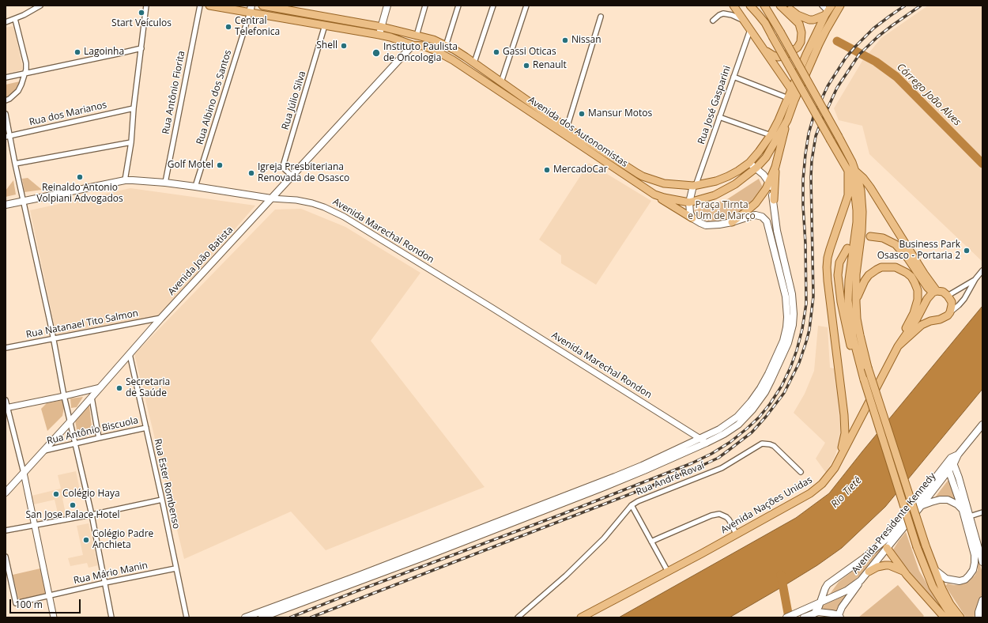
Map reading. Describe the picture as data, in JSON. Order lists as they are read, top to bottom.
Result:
{
  "streets": {
    "main road": [
      "Avenida dos Autonomistas",
      "Avenida Marechal Rondon",
      "Avenida João Batista",
      "Avenida Nações Unidas",
      "Avenida Presidente Kennedy"
    ],
    "street": [
      "Rua Antônio Fiorita",
      "Rua Albino dos Santos",
      "Rua Júlio Silva",
      "Rua José Gasparini",
      "Rua dos Marianos",
      "Rua Natanael Tito Salmon",
      "Rua Antônio Biscuola",
      "Rua André Rovaí",
      "Rua Ester Rombenso",
      "Rua Mário Manin"
    ]
  },
  "crossings": [
    ["Rua Antônio Fiorita", "Avenida Marechal Rondon"],
    ["Rua Albino dos Santos", "Avenida dos Autonomistas"],
    ["Rua Albino dos Santos", "Avenida Marechal Rondon"],
    ["Rua Júlio Silva", "Avenida dos Autonomistas"],
    ["Rua Júlio Silva", "Avenida João Batista"],
    ["Rua José Gasparini", "Avenida dos Autonomistas"],
    ["Avenida dos Autonomistas", "Avenida João Batista"],
    ["Avenida Marechal Rondon", "Avenida João Batista"],
    ["Avenida João Batista", "Rua Natanael Tito Salmon"],
    ["Avenida João Batista", "Rua Antônio Biscuola"],
    ["Avenida João Batista", "Rua Ester Rombenso"],
    ["Rua Antônio Biscuola", "Rua Ester Rombenso"],
    ["Rua Ester Rombenso", "Rua Mário Manin"]
  ],
  "water": ["Córrego João Alves", "Rio Tietê"],
  "parks": ["Praça Tirnta e Um de Março"],
  "places": [
    "Start Veículos",
    "Central Telefonica",
    "Nissan",
    "Shell",
    "Lagoinha",
    "Gassi Oticas",
    "Instituto Paulista de Oncologia",
    "Renault",
    "Mansur Motos",
    "Golf Motel",
    "MercadoCar",
    "Igreja Presbiteriana Renovada de Osasco",
    "Reinaldo Antonio Volpiani Advogados",
    "Business Park Osasco - Portaria 2",
    "Secretaria de Saúde",
    "Colégio Haya",
    "San Jose Palace Hotel",
    "Colégio Padre Anchieta"
  ],
  "scale_bar": "100 m"
}
